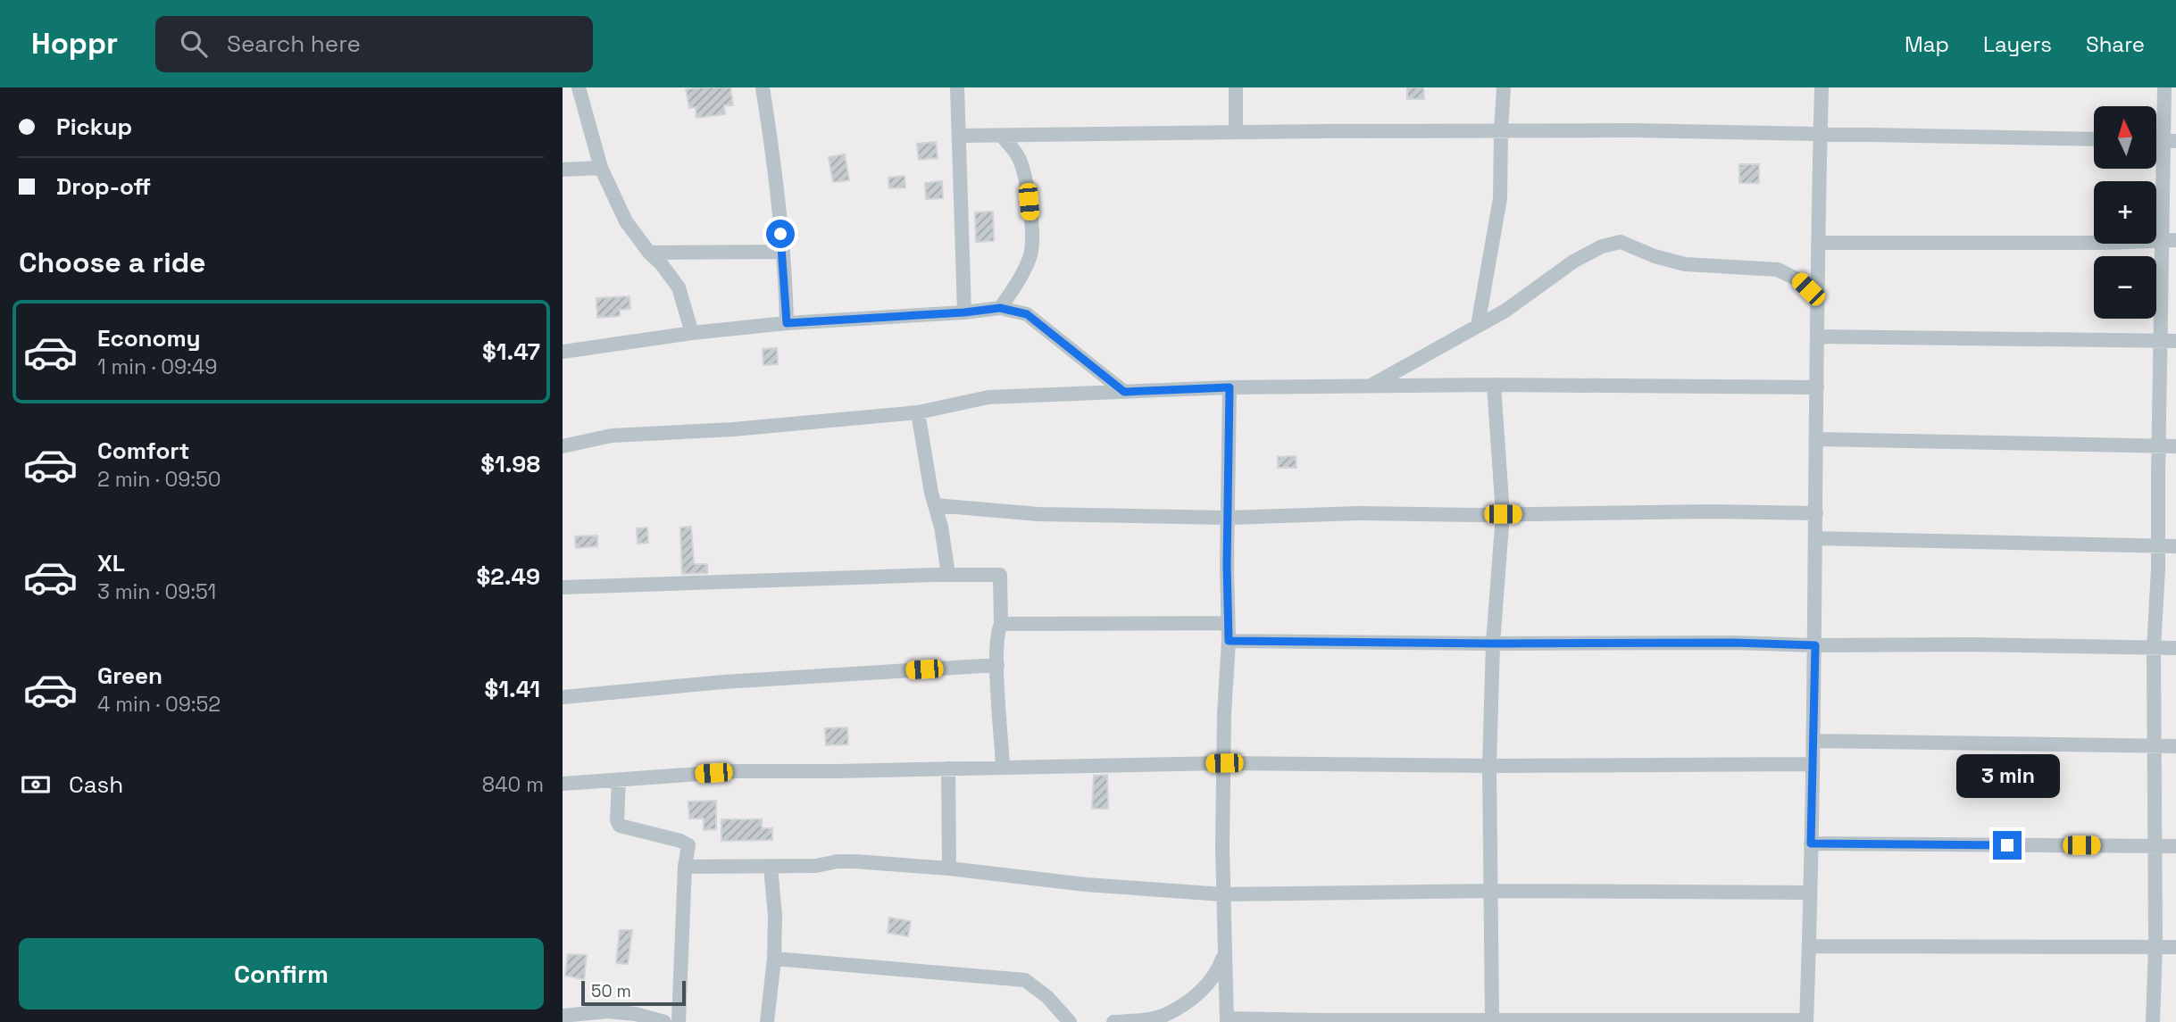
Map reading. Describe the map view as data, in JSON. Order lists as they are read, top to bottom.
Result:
{
  "scale_bar": "50 m",
  "north": "top",
  "page": {
    "header": "Hoppr",
    "search": "Search here",
    "nav": ["Map", "Layers", "Share"],
    "banner": ["Pickup", "Drop-off"],
    "map_buttons": ["+", "−"],
    "heading": "Choose a ride",
    "list": [
      {
        "name": "Economy",
        "note": "1 min · 09:49",
        "value": "$1.47"
      },
      {
        "name": "Comfort",
        "note": "2 min · 09:50",
        "value": "$1.98"
      },
      {
        "name": "XL",
        "note": "3 min · 09:51",
        "value": "$2.49"
      },
      {
        "name": "Green",
        "note": "4 min · 09:52",
        "value": "$1.41"
      }
    ],
    "pay": ["Cash", "840 m"],
    "bubble": "3 min",
    "buttons": "Confirm",
    "scale": "50 m"
  }
}
